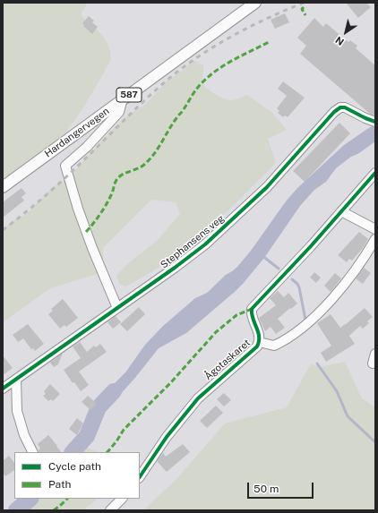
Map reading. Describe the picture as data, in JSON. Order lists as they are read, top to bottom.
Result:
{
  "streets": {
    "main road": ["587", "Hardangervegen"],
    "street": ["Stephansens veg", "Ågotaskaret"]
  },
  "legend": ["Cycle path", "Path"],
  "scale_bar": "50 m",
  "north": "bottom left"
}
